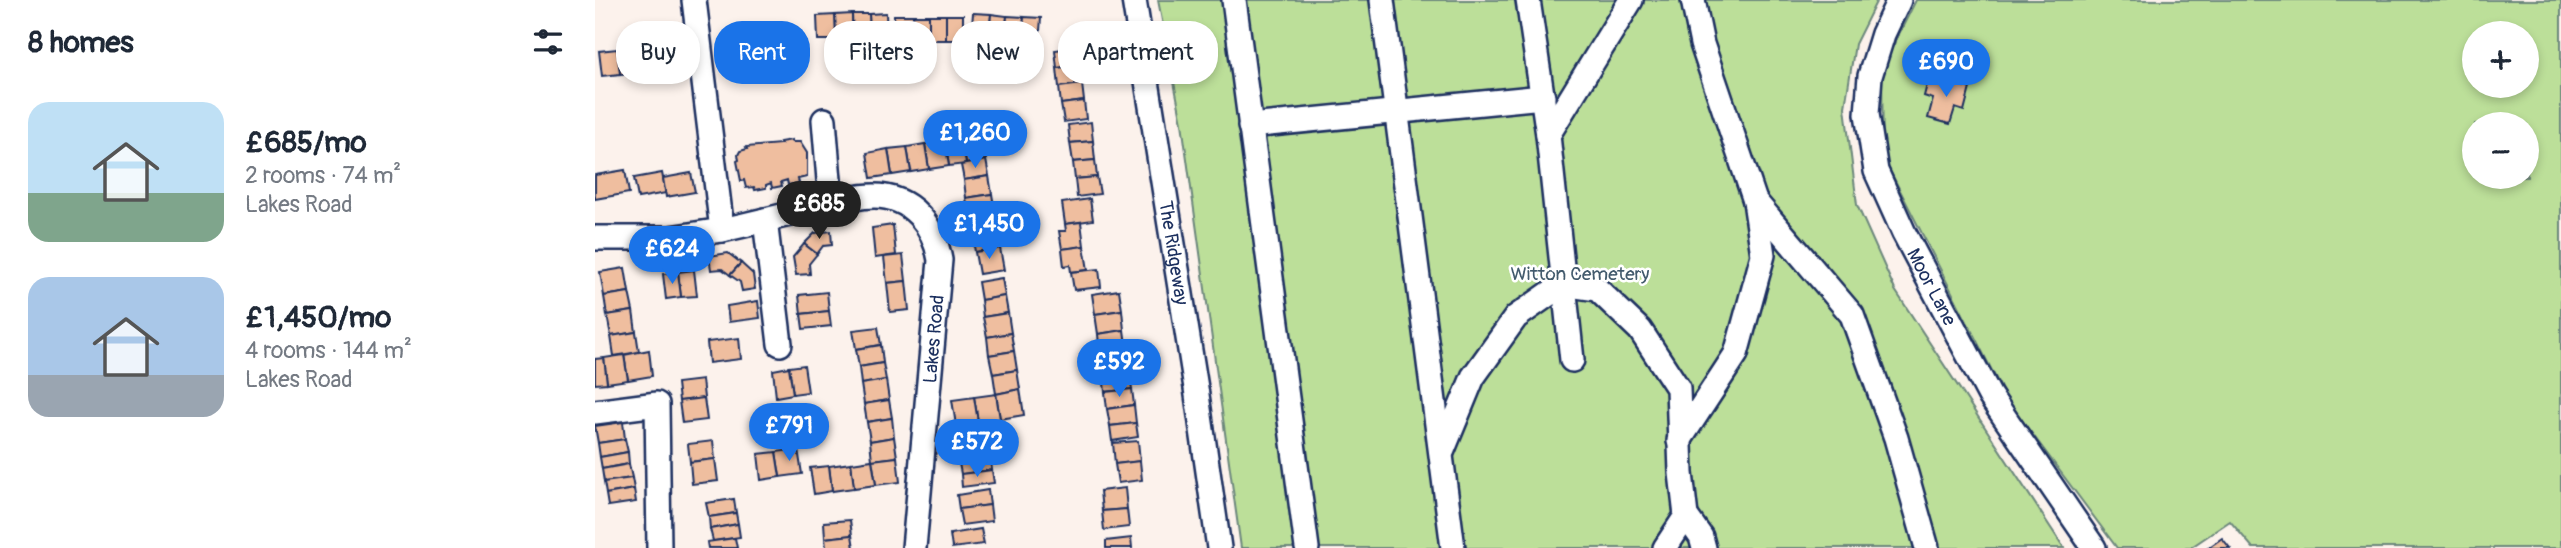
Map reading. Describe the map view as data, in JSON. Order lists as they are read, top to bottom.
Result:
{
  "streets": {
    "street": ["The Ridgeway", "Moor Lane", "Lakes Road"]
  },
  "parks": ["Witton Cemetery"],
  "page": {
    "heading": "8 homes",
    "map_buttons": ["+", "−"],
    "chip": [
      "Buy",
      "Rent",
      "Filters",
      "New",
      "Apartment"
    ],
    "price": [
      "£690",
      "£1,260",
      "£685",
      "£1,450",
      "£624",
      "£592",
      "£791",
      "£572"
    ],
    "list": [
      {
        "name": "£685/mo",
        "note": "2 rooms · 74 m² · Lakes Road"
      },
      {
        "name": "£1,450/mo",
        "note": "4 rooms · 144 m² · Lakes Road"
      }
    ]
  }
}
